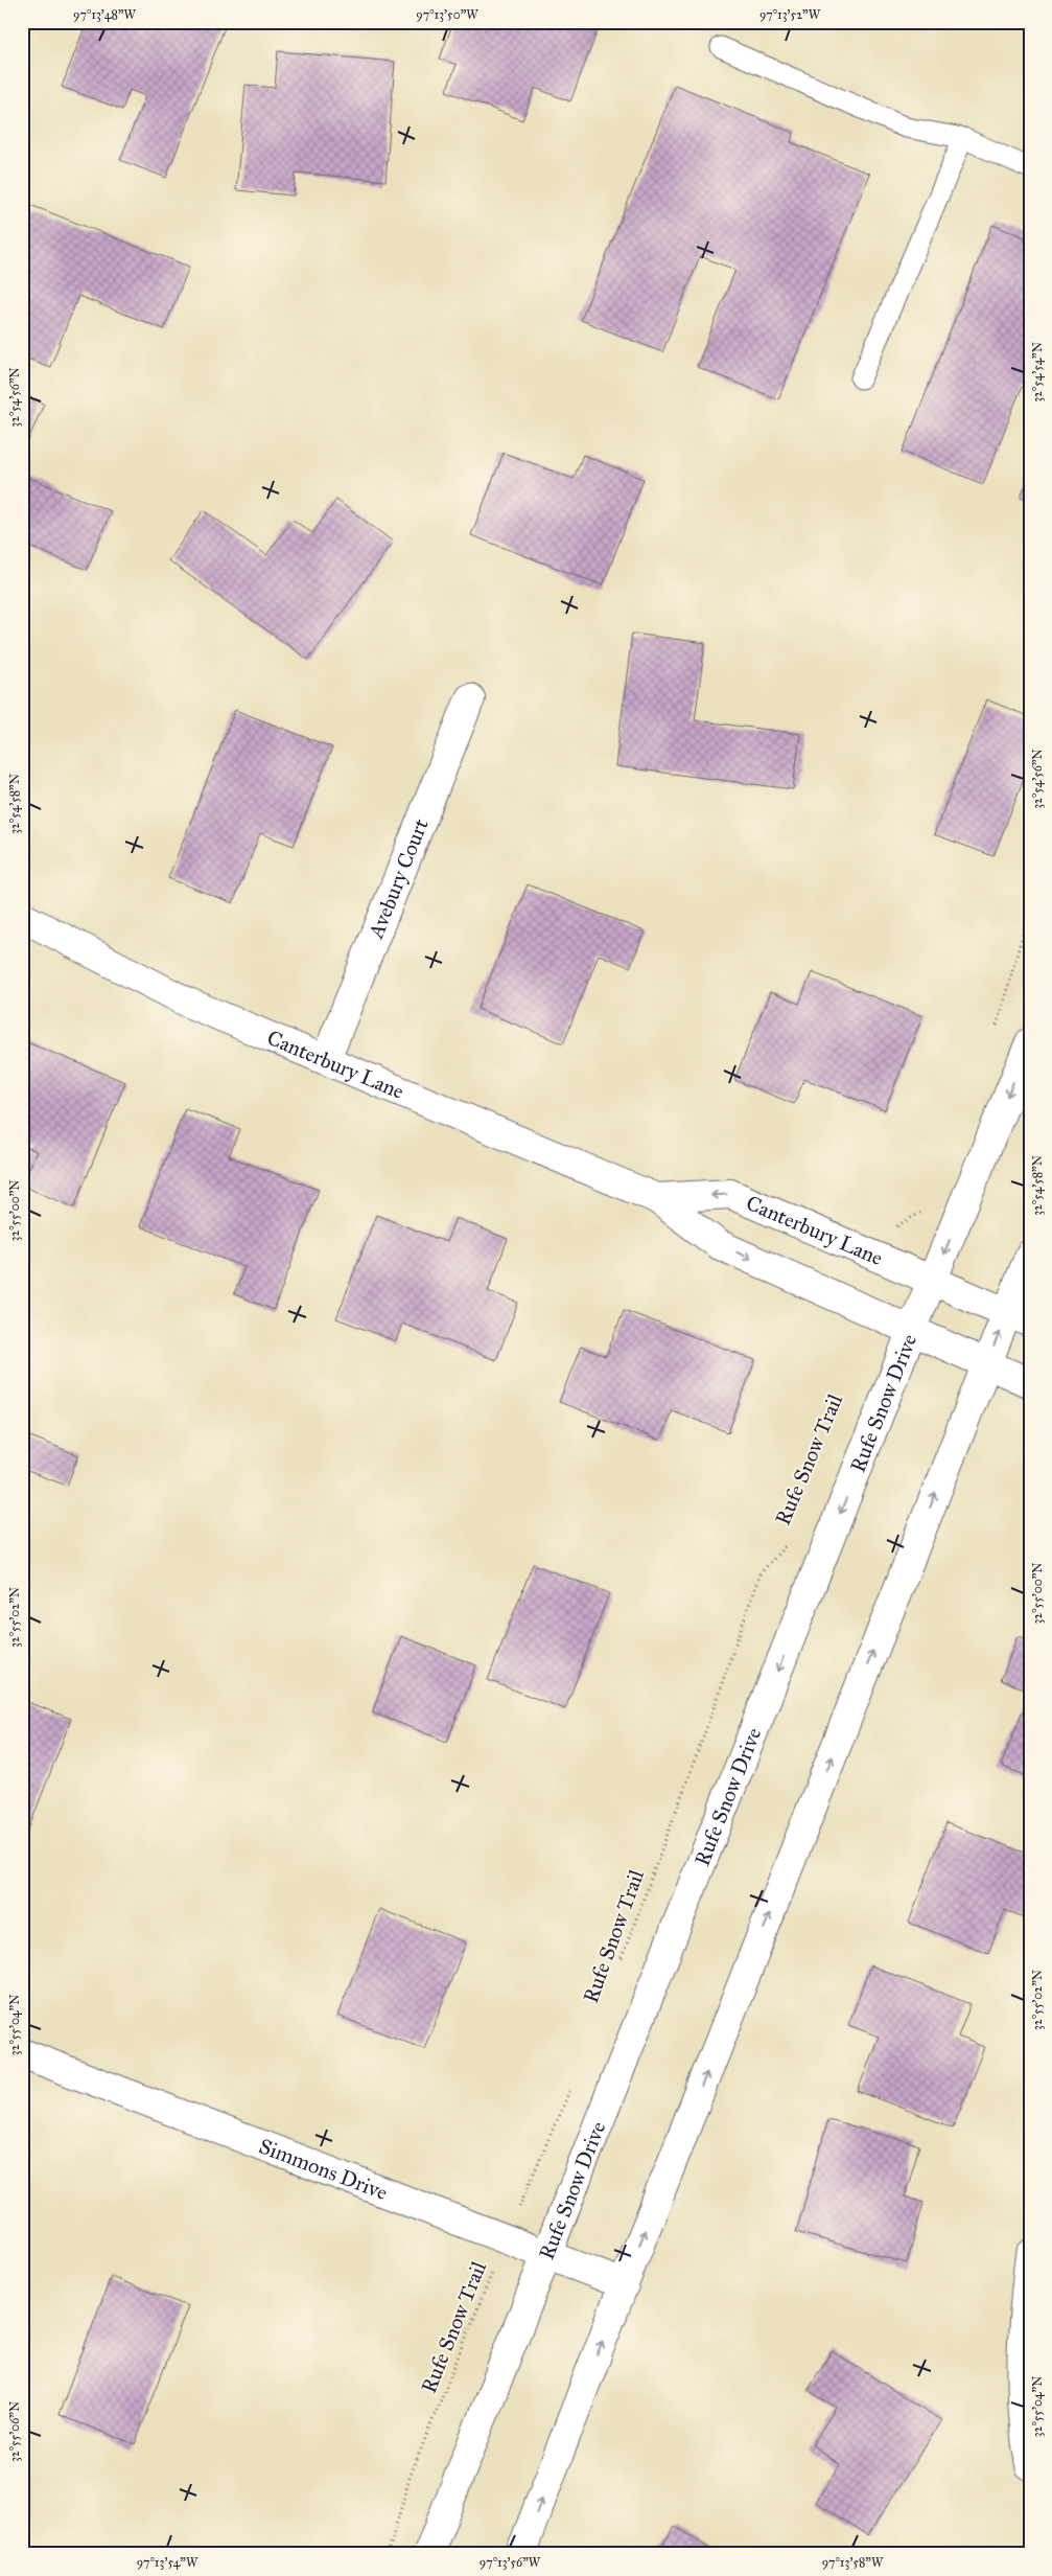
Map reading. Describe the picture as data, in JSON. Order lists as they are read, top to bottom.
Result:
{
  "streets": {
    "main road": [
      "Avebury Court",
      "Canterbury Lane",
      "Rufe Snow Drive",
      "Simmons Drive"
    ],
    "path": ["Rufe Snow Trail"]
  },
  "crossings": [
    ["Avebury Court", "Canterbury Lane"],
    ["Canterbury Lane", "Rufe Snow Drive"],
    ["Rufe Snow Drive", "Simmons Drive"],
    ["Rufe Snow Trail", "Simmons Drive"]
  ],
  "coordinates": [
    "97°13'48\"W",
    "97°13'50\"W",
    "97°13'52\"W",
    "32°54'54\"N",
    "32°54'56\"N",
    "32°54'58\"N",
    "32°55'00\"N",
    "32°55'02\"N",
    "32°55'04\"N",
    "32°55'06\"N",
    "97°13'54\"W",
    "97°13'56\"W",
    "97°13'58\"W"
  ]
}
